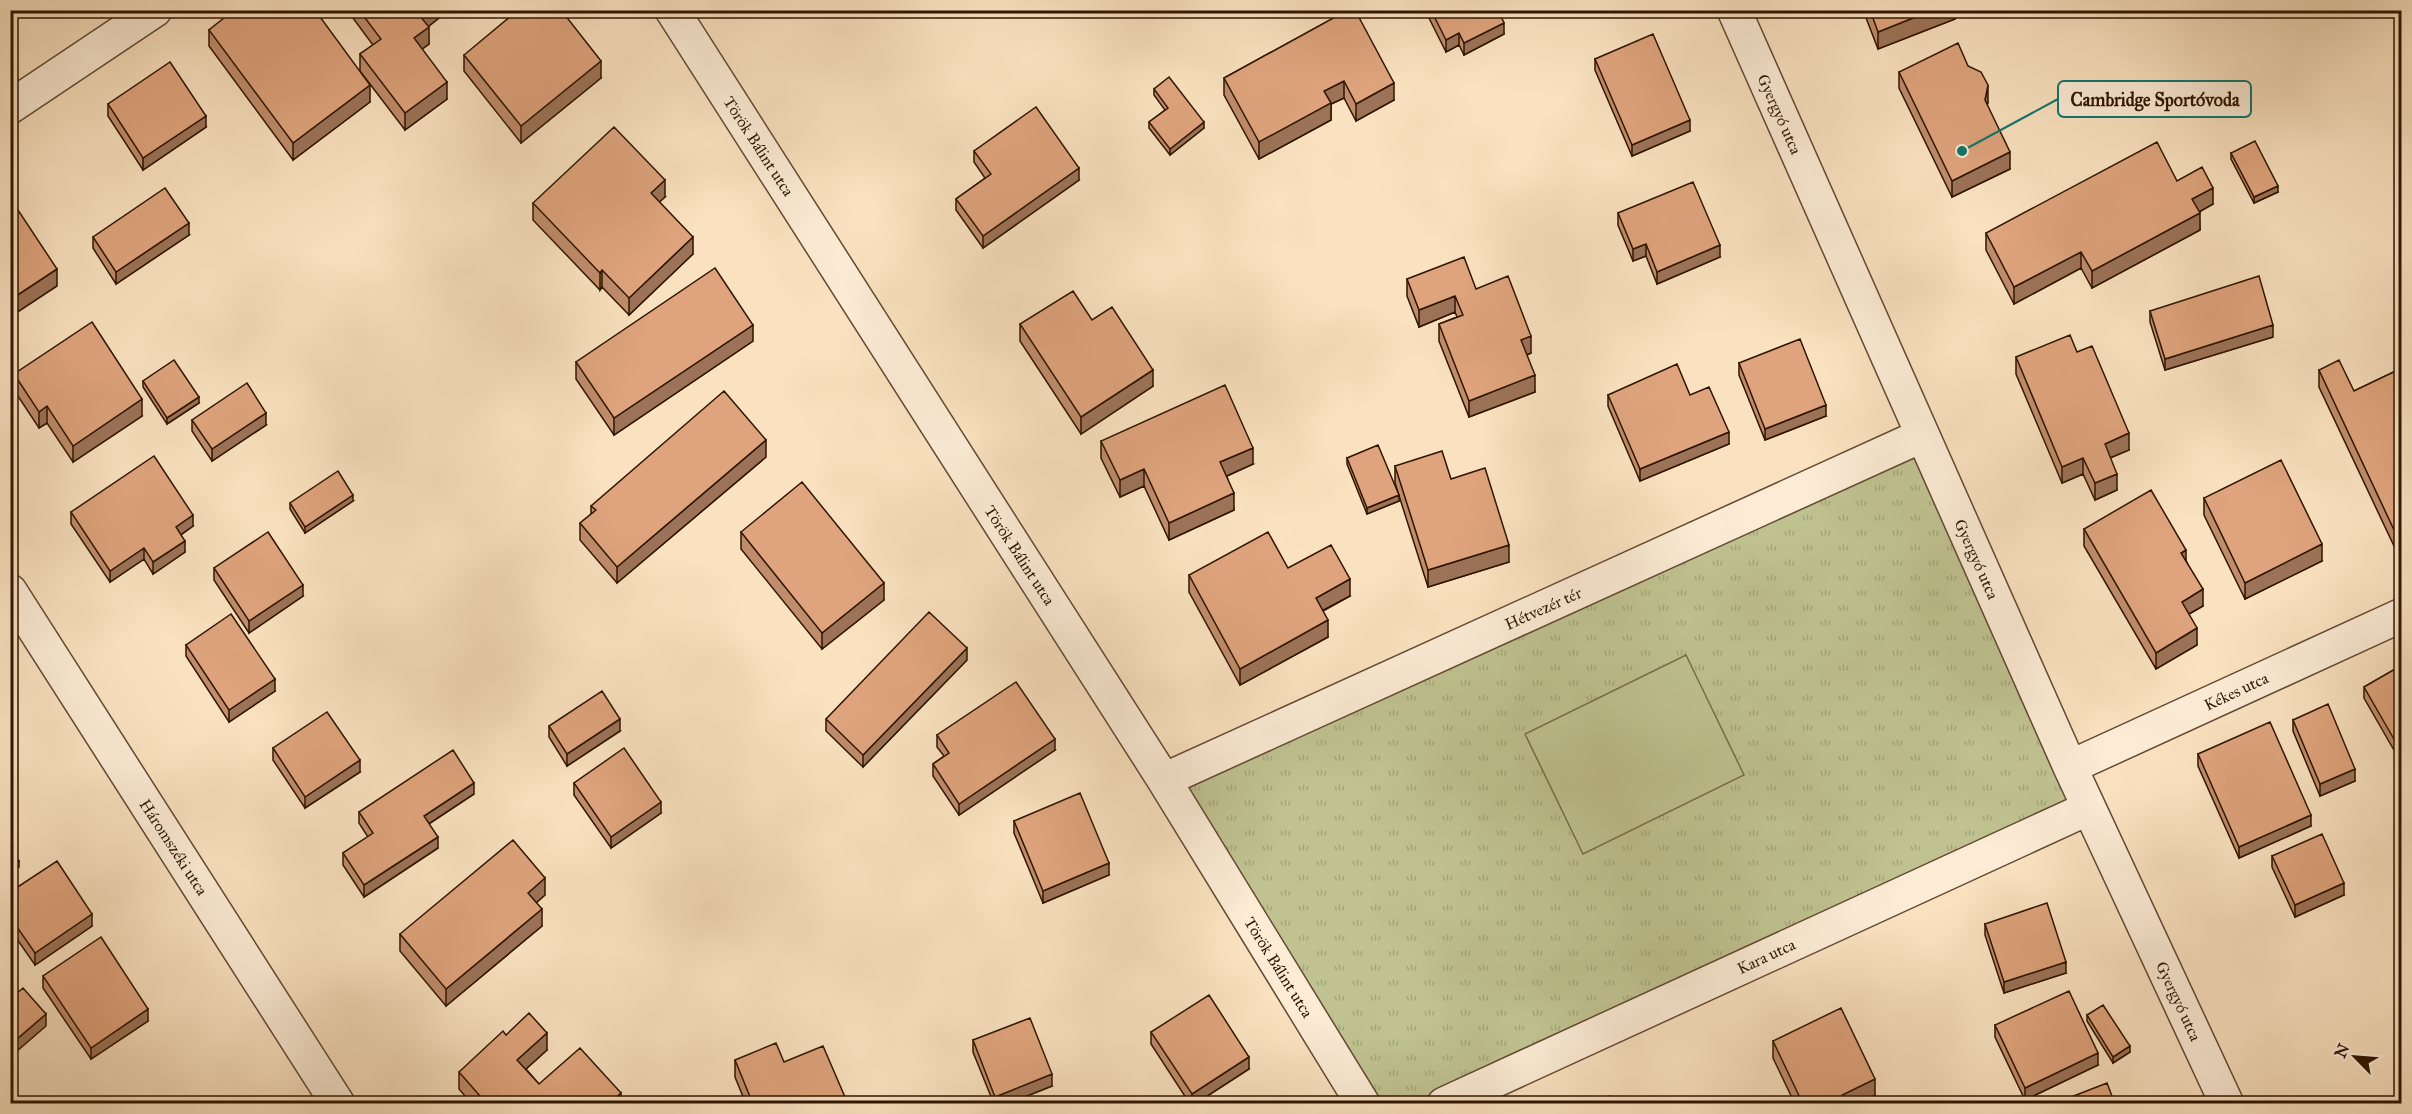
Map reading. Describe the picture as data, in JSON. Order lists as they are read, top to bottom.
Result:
{
  "streets": {
    "street": [
      "Gyergyó utca",
      "Török Bálint utca",
      "Hétvezér tér",
      "Kékes utca",
      "Háromszéki utca",
      "Kara utca"
    ]
  },
  "crossings": [
    ["Gyergyó utca", "Hétvezér tér"],
    ["Gyergyó utca", "Kékes utca"],
    ["Gyergyó utca", "Kara utca"],
    ["Török Bálint utca", "Hétvezér tér"]
  ],
  "places": ["Cambridge Sportóvoda"],
  "north": "top left"
}
